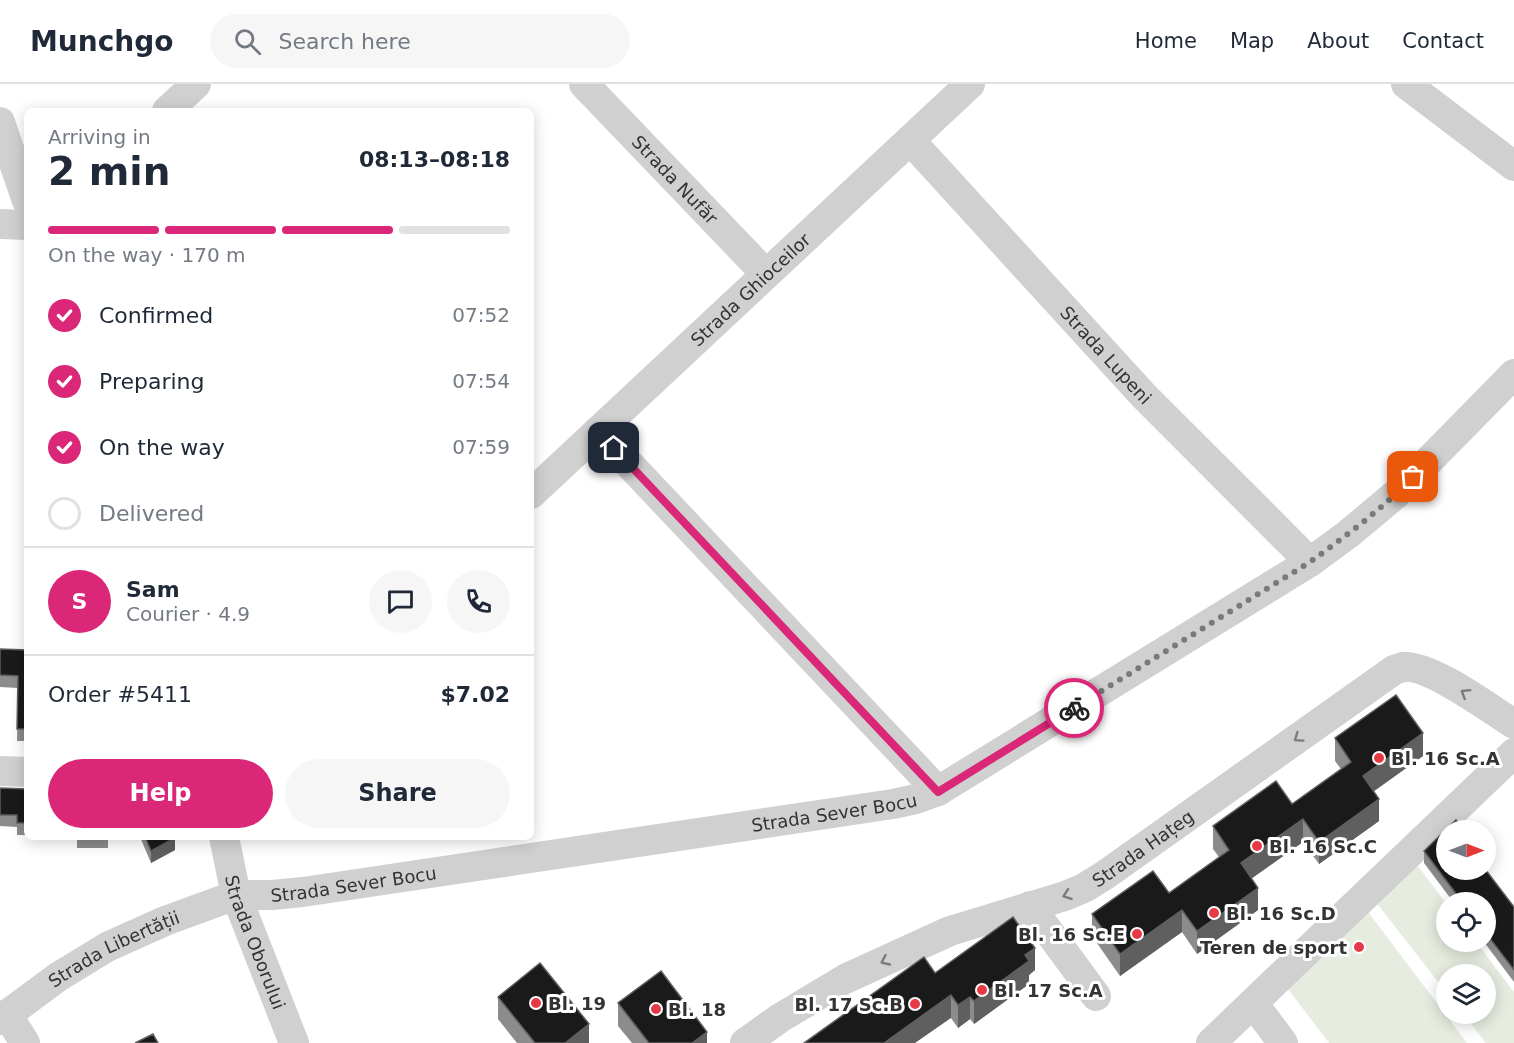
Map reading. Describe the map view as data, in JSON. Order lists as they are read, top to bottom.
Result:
{
  "streets": {
    "street": [
      "Strada Nufăr",
      "Strada Ghioceilor",
      "Strada Lupeni",
      "Strada Sever Bocu",
      "Strada Hațeg",
      "Strada Oborului",
      "Strada Libertății"
    ]
  },
  "crossings": [
    ["Strada Nufăr", "Strada Ghioceilor"],
    ["Strada Ghioceilor", "Strada Lupeni"],
    ["Strada Lupeni", "Strada Sever Bocu"],
    ["Strada Sever Bocu", "Strada Oborului"],
    ["Strada Sever Bocu", "Strada Libertății"],
    ["Strada Oborului", "Strada Libertății"]
  ],
  "places": [
    "Bl. 16 Sc.A",
    "Bl. 16 Sc.C",
    "Bl. 16 Sc.D",
    "Bl. 16 Sc.E",
    "Teren de sport",
    "Bl. 17 Sc.A",
    "Bl. 19",
    "Bl. 17 Sc.B",
    "Bl. 18"
  ],
  "north": "right",
  "page": {
    "header": "Munchgo",
    "search": "Search here",
    "nav": [
      "Home",
      "Map",
      "About",
      "Contact"
    ],
    "heading": ["2 min", "Arriving in", "08:13–08:18"],
    "panel": [
      "Sam",
      "Courier · 4.9",
      "Order #5411",
      "$7.02"
    ],
    "bar": "On the way · 170 m",
    "list": [
      ["Confirmed", "07:52"],
      ["Preparing", "07:54"],
      ["On the way", "07:59"],
      "Delivered"
    ],
    "round": "S",
    "buttons": ["Help", "Share"]
  }
}
